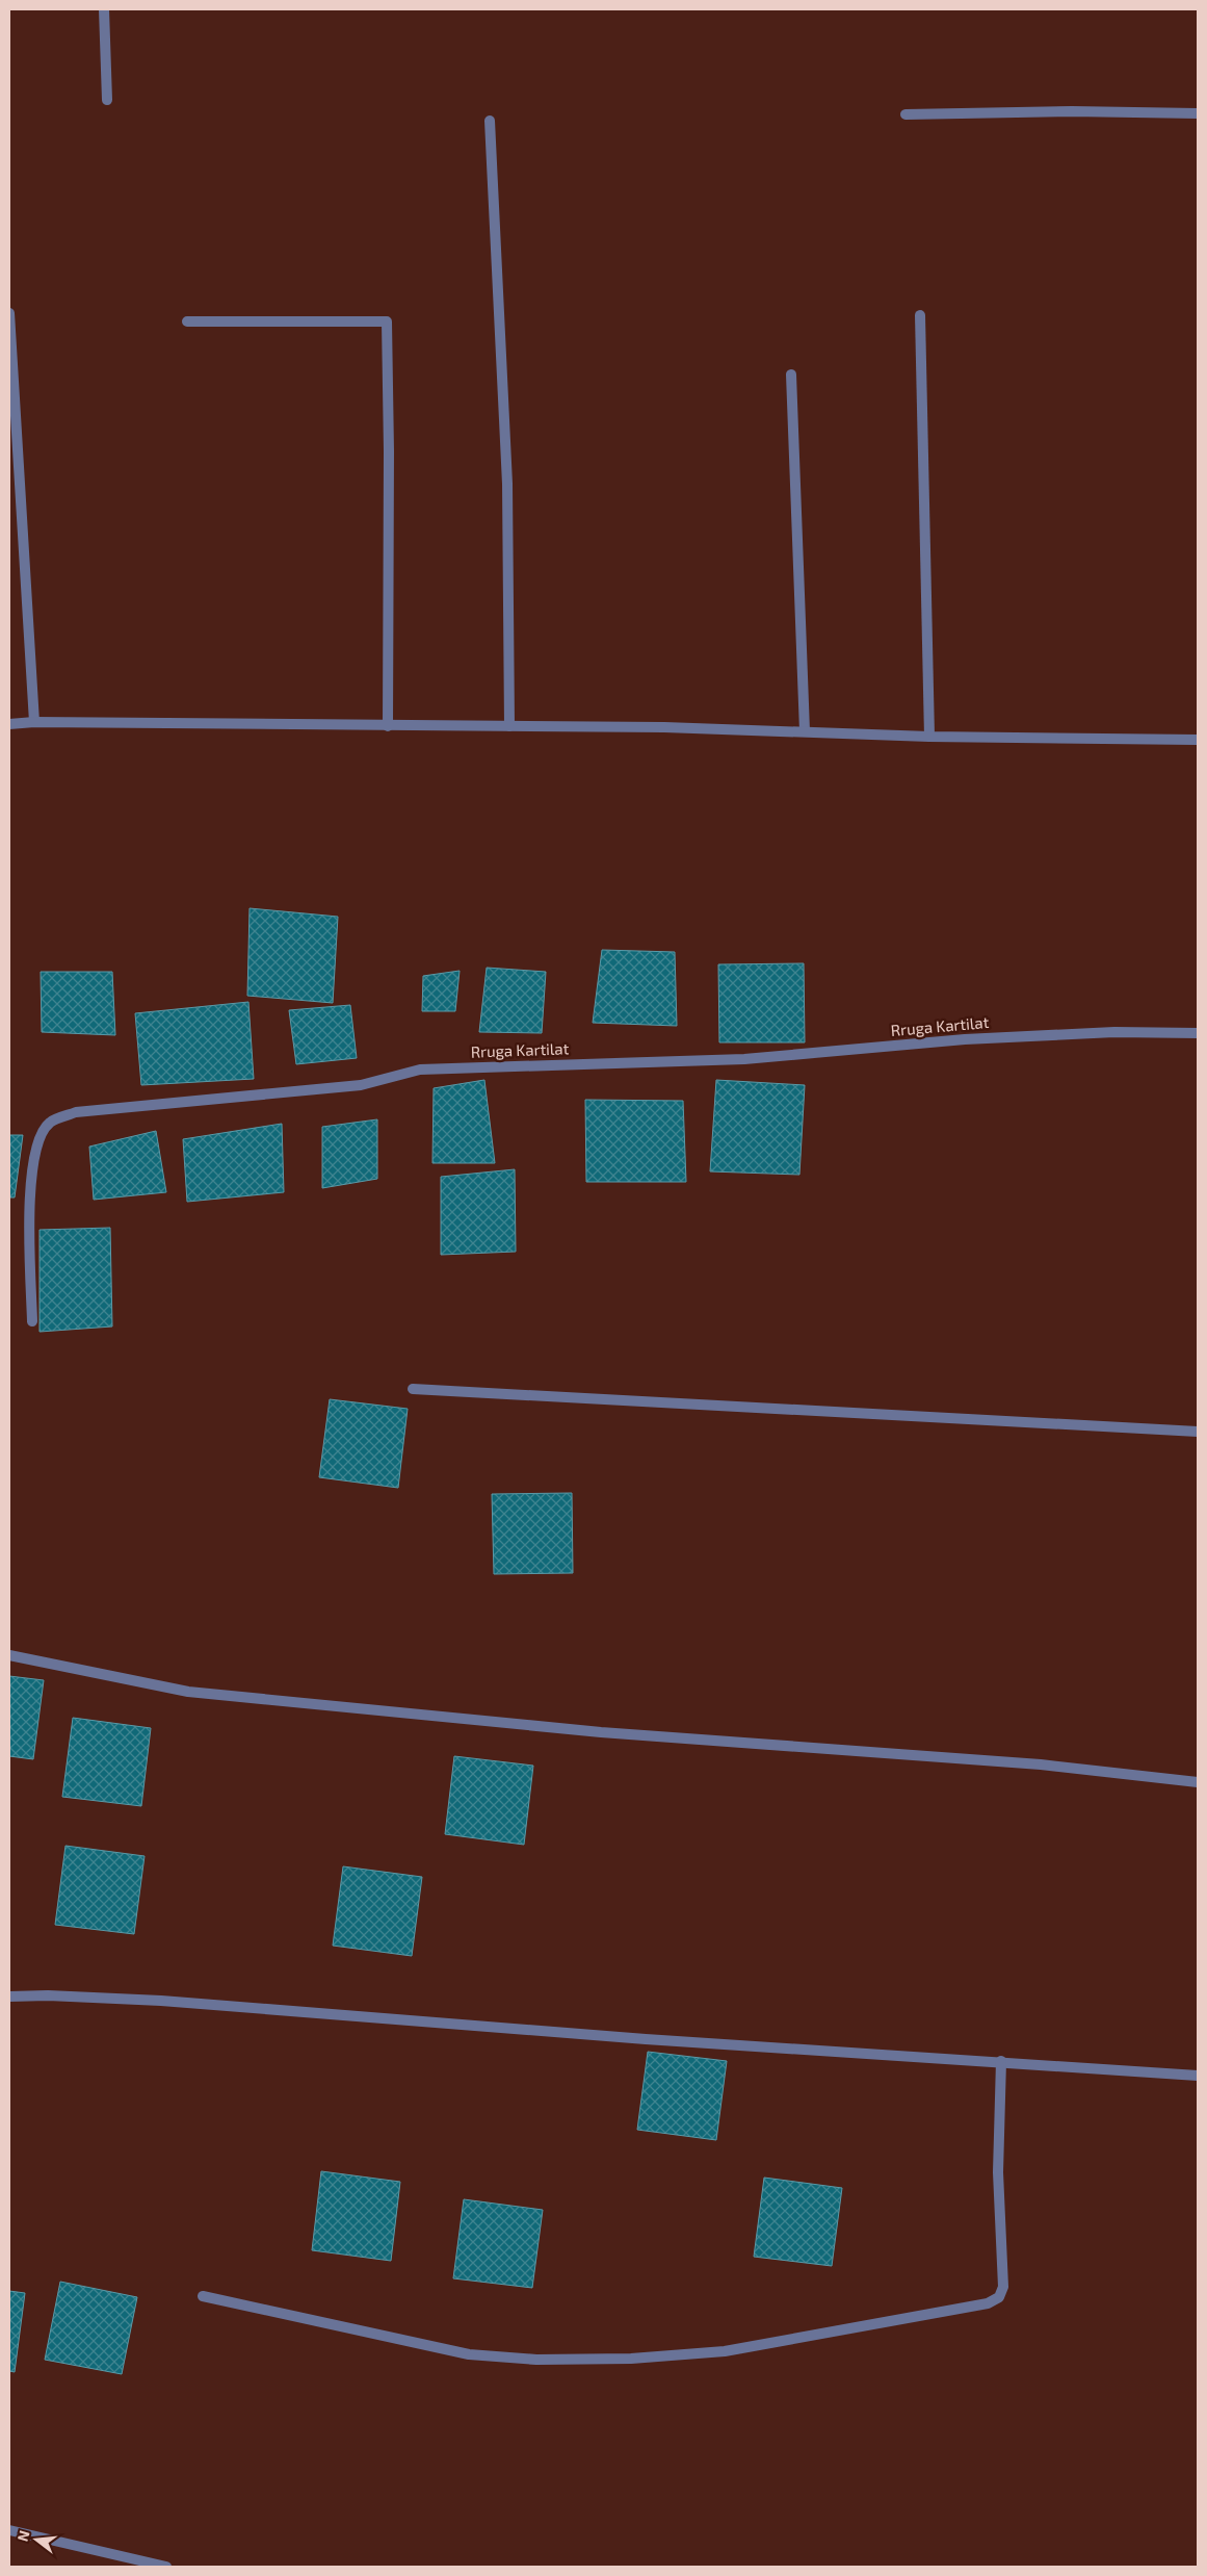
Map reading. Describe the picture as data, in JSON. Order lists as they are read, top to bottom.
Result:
{
  "streets": {
    "street": ["Rruga Kartilat"]
  },
  "north": "left"
}
